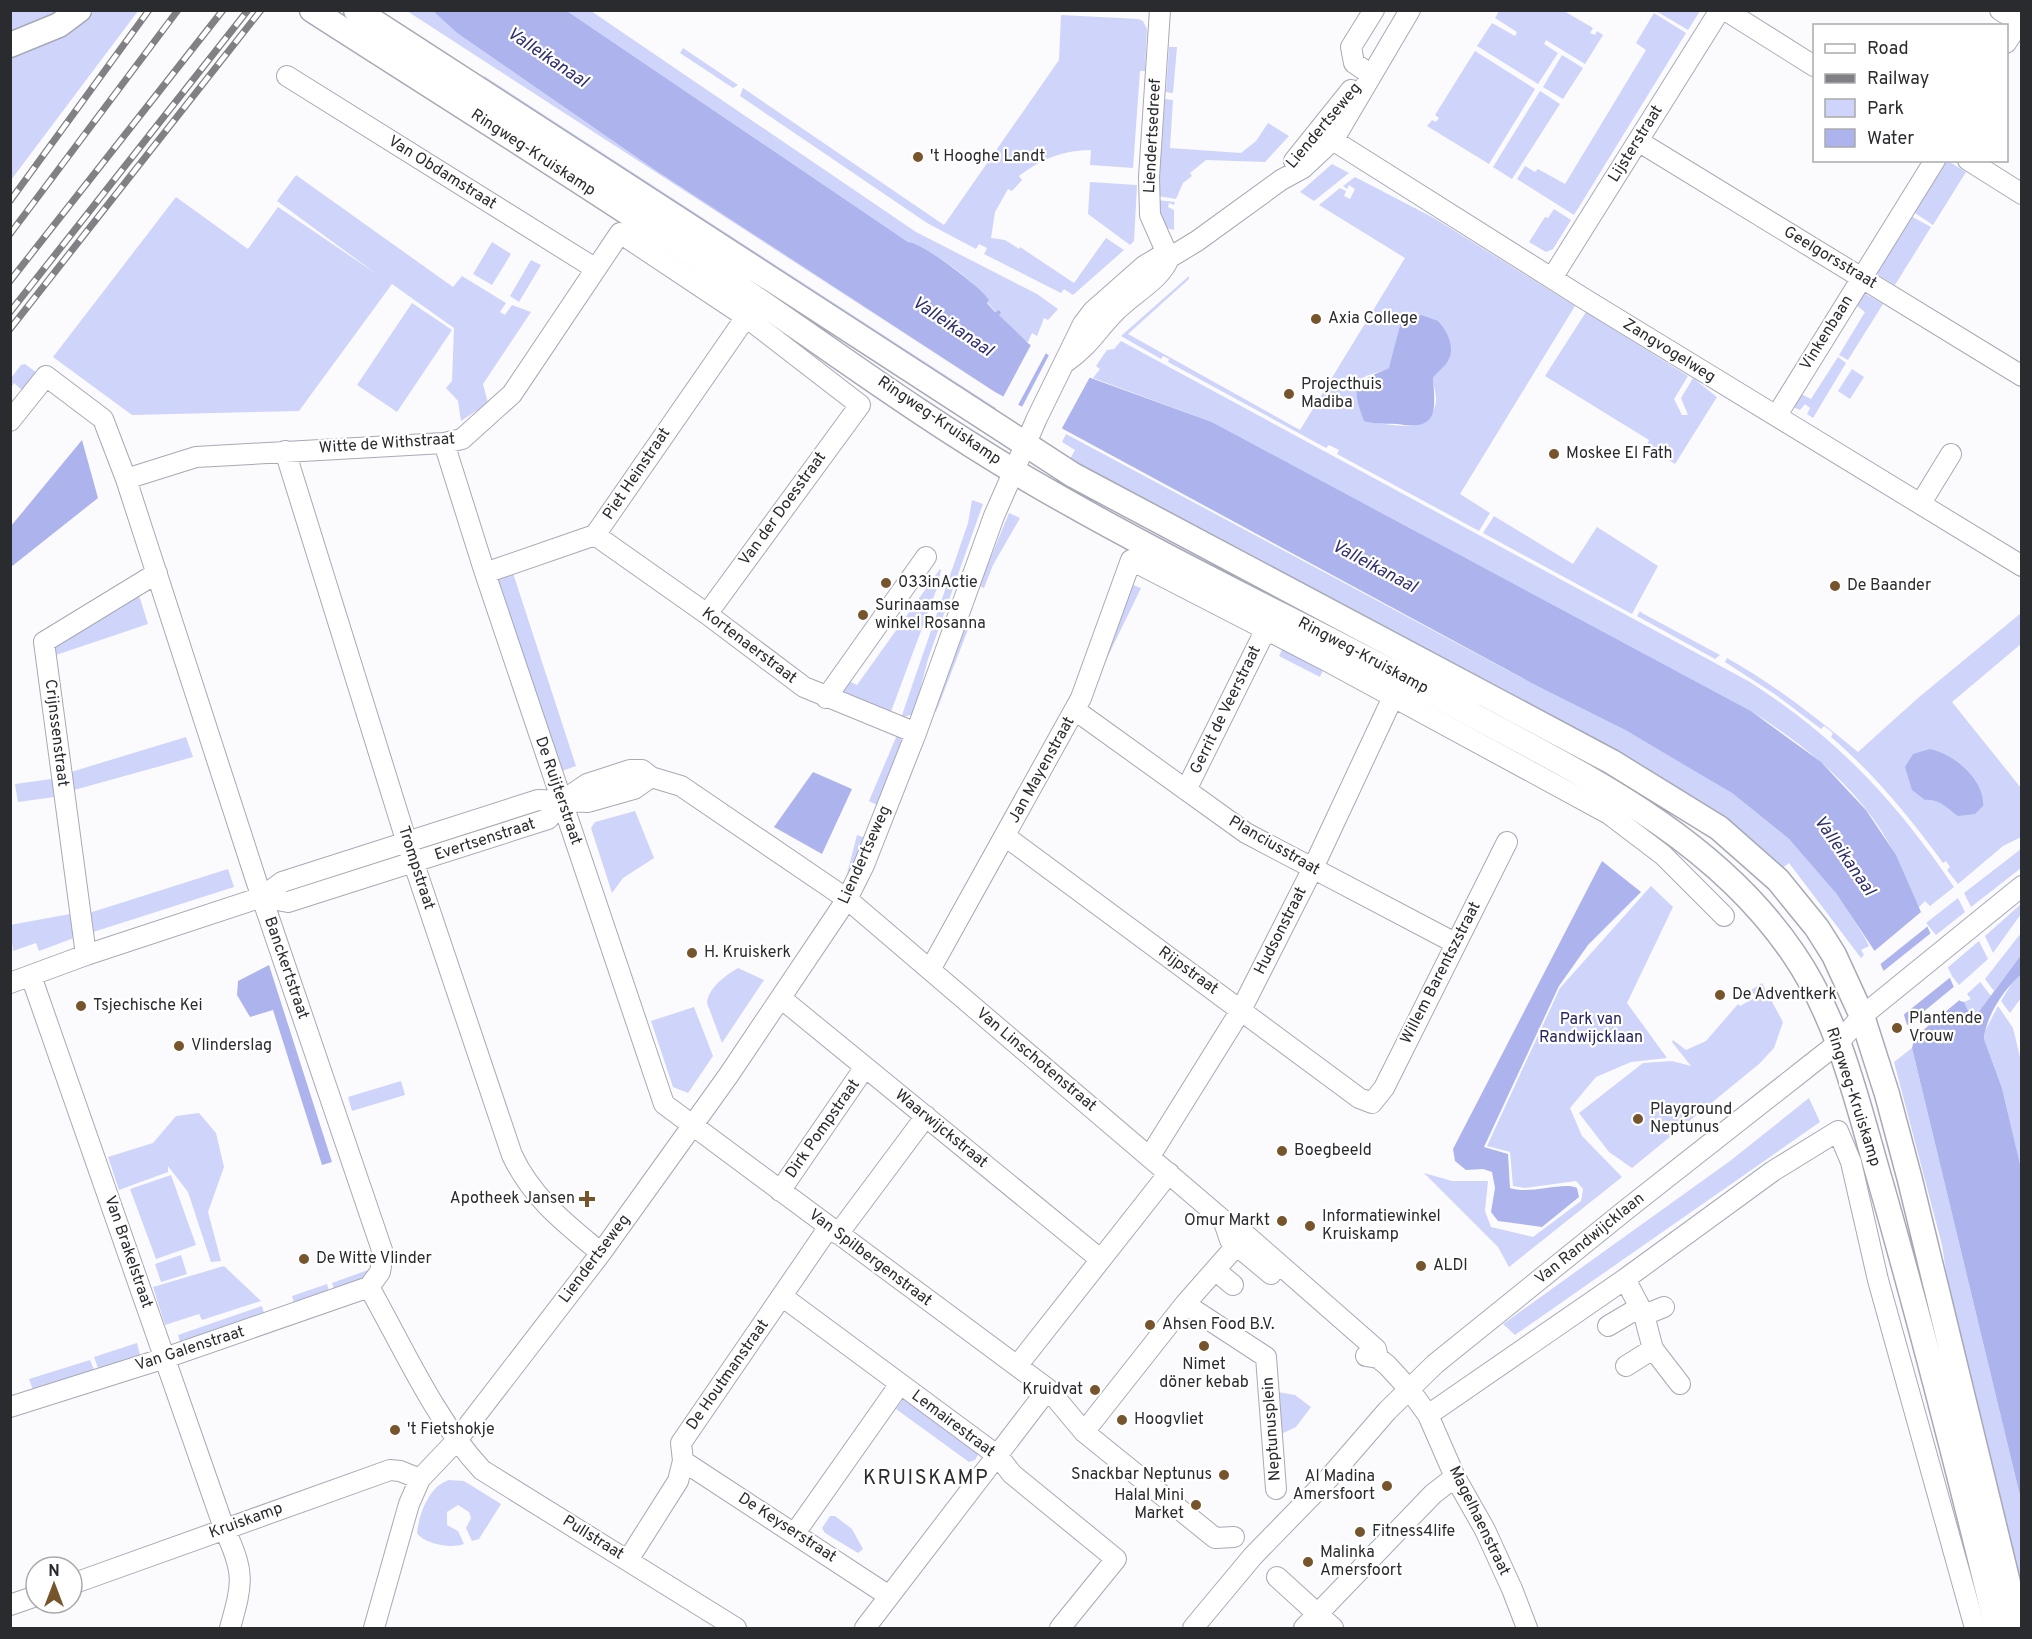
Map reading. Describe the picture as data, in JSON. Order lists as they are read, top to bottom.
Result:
{
  "streets": {
    "main road": ["Ringweg-Kruiskamp"],
    "street": [
      "Liendertseweg",
      "Liendertsedreef",
      "Lijsterstraat",
      "Van Obdamstraat",
      "Geelgorsstraat",
      "Vinkenbaan",
      "Zangvogelweg",
      "Witte de Withstraat",
      "Piet Heinstraat",
      "Van der Doesstraat",
      "Kortenaerstraat",
      "Gerrit de Veerstraat",
      "Crijnssenstraat",
      "Jan Mayenstraat",
      "De Ruijterstraat",
      "Evertsenstraat",
      "Planciusstraat",
      "Trompstraat",
      "Hudsonstraat",
      "Banckertstraat",
      "Rijpstraat",
      "Willem Barentszstraat",
      "Van Linschotenstraat",
      "Dirk Pompstraat",
      "Waarwijckstraat",
      "Van Randwijcklaan",
      "Van Brakelstraat",
      "Van Spilbergenstraat",
      "Van Galenstraat",
      "De Houtmanstraat",
      "Lemairestraat",
      "Neptunusplein",
      "Kruiskamp",
      "Magelhaenstraat",
      "De Keyserstraat",
      "Pullstraat"
    ]
  },
  "crossings": [
    ["Liendertseweg", "Liendertsedreef"],
    ["Liendertseweg", "Ringweg-Kruiskamp"],
    ["Liendertseweg", "Zangvogelweg"],
    ["Liendertseweg", "Kortenaerstraat"],
    ["Liendertseweg", "De Ruijterstraat"],
    ["Liendertseweg", "Evertsenstraat"],
    ["Liendertseweg", "Trompstraat"],
    ["Liendertseweg", "Van Linschotenstraat"],
    ["Liendertseweg", "Waarwijckstraat"],
    ["Liendertseweg", "Van Spilbergenstraat"],
    ["Liendertseweg", "Kruiskamp"],
    ["Liendertseweg", "Pullstraat"],
    ["Lijsterstraat", "Geelgorsstraat"],
    ["Lijsterstraat", "Zangvogelweg"],
    ["Ringweg-Kruiskamp", "Witte de Withstraat"],
    ["Ringweg-Kruiskamp", "Piet Heinstraat"],
    ["Ringweg-Kruiskamp", "Van der Doesstraat"],
    ["Ringweg-Kruiskamp", "Gerrit de Veerstraat"],
    ["Ringweg-Kruiskamp", "Jan Mayenstraat"],
    ["Ringweg-Kruiskamp", "Hudsonstraat"],
    ["Ringweg-Kruiskamp", "Van Randwijcklaan"],
    ["Van Obdamstraat", "Witte de Withstraat"],
    ["Geelgorsstraat", "Vinkenbaan"],
    ["Vinkenbaan", "Zangvogelweg"],
    ["Witte de Withstraat", "De Ruijterstraat"],
    ["Witte de Withstraat", "Trompstraat"],
    ["Witte de Withstraat", "Banckertstraat"],
    ["Piet Heinstraat", "Kortenaerstraat"],
    ["Piet Heinstraat", "De Ruijterstraat"],
    ["Van der Doesstraat", "Kortenaerstraat"],
    ["Gerrit de Veerstraat", "Planciusstraat"],
    ["Crijnssenstraat", "Evertsenstraat"],
    ["Crijnssenstraat", "Banckertstraat"],
    ["Jan Mayenstraat", "Planciusstraat"],
    ["Jan Mayenstraat", "Rijpstraat"],
    ["Jan Mayenstraat", "Van Linschotenstraat"],
    ["De Ruijterstraat", "Evertsenstraat"],
    ["De Ruijterstraat", "Van Spilbergenstraat"],
    ["Evertsenstraat", "Trompstraat"],
    ["Evertsenstraat", "Banckertstraat"],
    ["Evertsenstraat", "Van Linschotenstraat"],
    ["Evertsenstraat", "Van Brakelstraat"],
    ["Planciusstraat", "Hudsonstraat"],
    ["Planciusstraat", "Willem Barentszstraat"],
    ["Hudsonstraat", "Rijpstraat"],
    ["Hudsonstraat", "Van Linschotenstraat"],
    ["Banckertstraat", "Van Galenstraat"],
    ["Rijpstraat", "Willem Barentszstraat"],
    ["Dirk Pompstraat", "Waarwijckstraat"],
    ["Dirk Pompstraat", "Van Spilbergenstraat"],
    ["Van Brakelstraat", "Van Galenstraat"],
    ["Van Brakelstraat", "Kruiskamp"],
    ["Van Spilbergenstraat", "De Houtmanstraat"],
    ["De Houtmanstraat", "Lemairestraat"],
    ["De Houtmanstraat", "De Keyserstraat"],
    ["De Houtmanstraat", "Pullstraat"]
  ],
  "districts": ["KRUISKAMP"],
  "water": ["Valleikanaal"],
  "parks": ["Park van Randwijcklaan"],
  "places": {
    "other": [
      "'t Hooghe Landt",
      "Axia College",
      "Projecthuis Madiba",
      "Moskee El Fath",
      "033inActie",
      "De Baander",
      "Surinaamse winkel Rosanna",
      "H. Kruiskerk",
      "De Adventkerk",
      "Tsjechische Kei",
      "Plantende Vrouw",
      "Vlinderslag",
      "Playground Neptunus",
      "Boegbeeld",
      "Omur Markt",
      "Informatiewinkel Kruiskamp",
      "De Witte Vlinder",
      "ALDI",
      "Ahsen Food B.V.",
      "Nimet döner kebab",
      "Kruidvat",
      "Hoogvliet",
      "'t Fietshokje",
      "Snackbar Neptunus",
      "Al Madina Amersfoort",
      "Halal Mini Market",
      "Fitness4life",
      "Malinka Amersfoort"
    ],
    "health": ["Apotheek Jansen"]
  },
  "legend": [
    "Road",
    "Railway",
    "Park",
    "Water"
  ],
  "north": "top"
}
